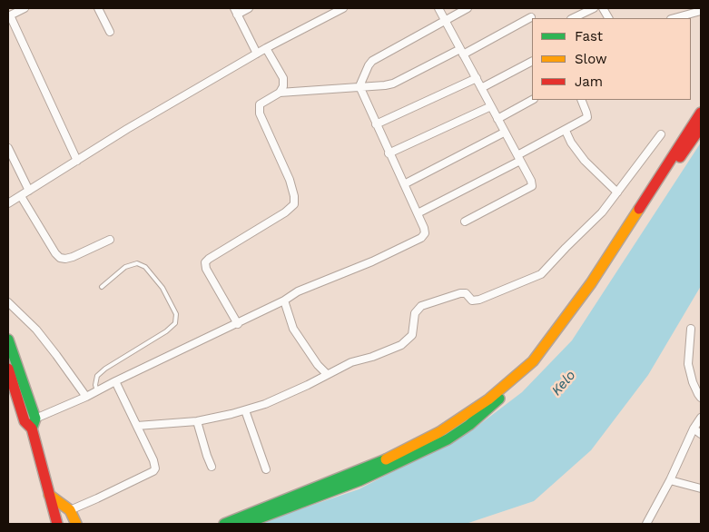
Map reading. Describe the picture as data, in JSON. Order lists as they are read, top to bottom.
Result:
{
  "water": ["Kelo"],
  "legend": ["Fast", "Slow", "Jam"]
}
